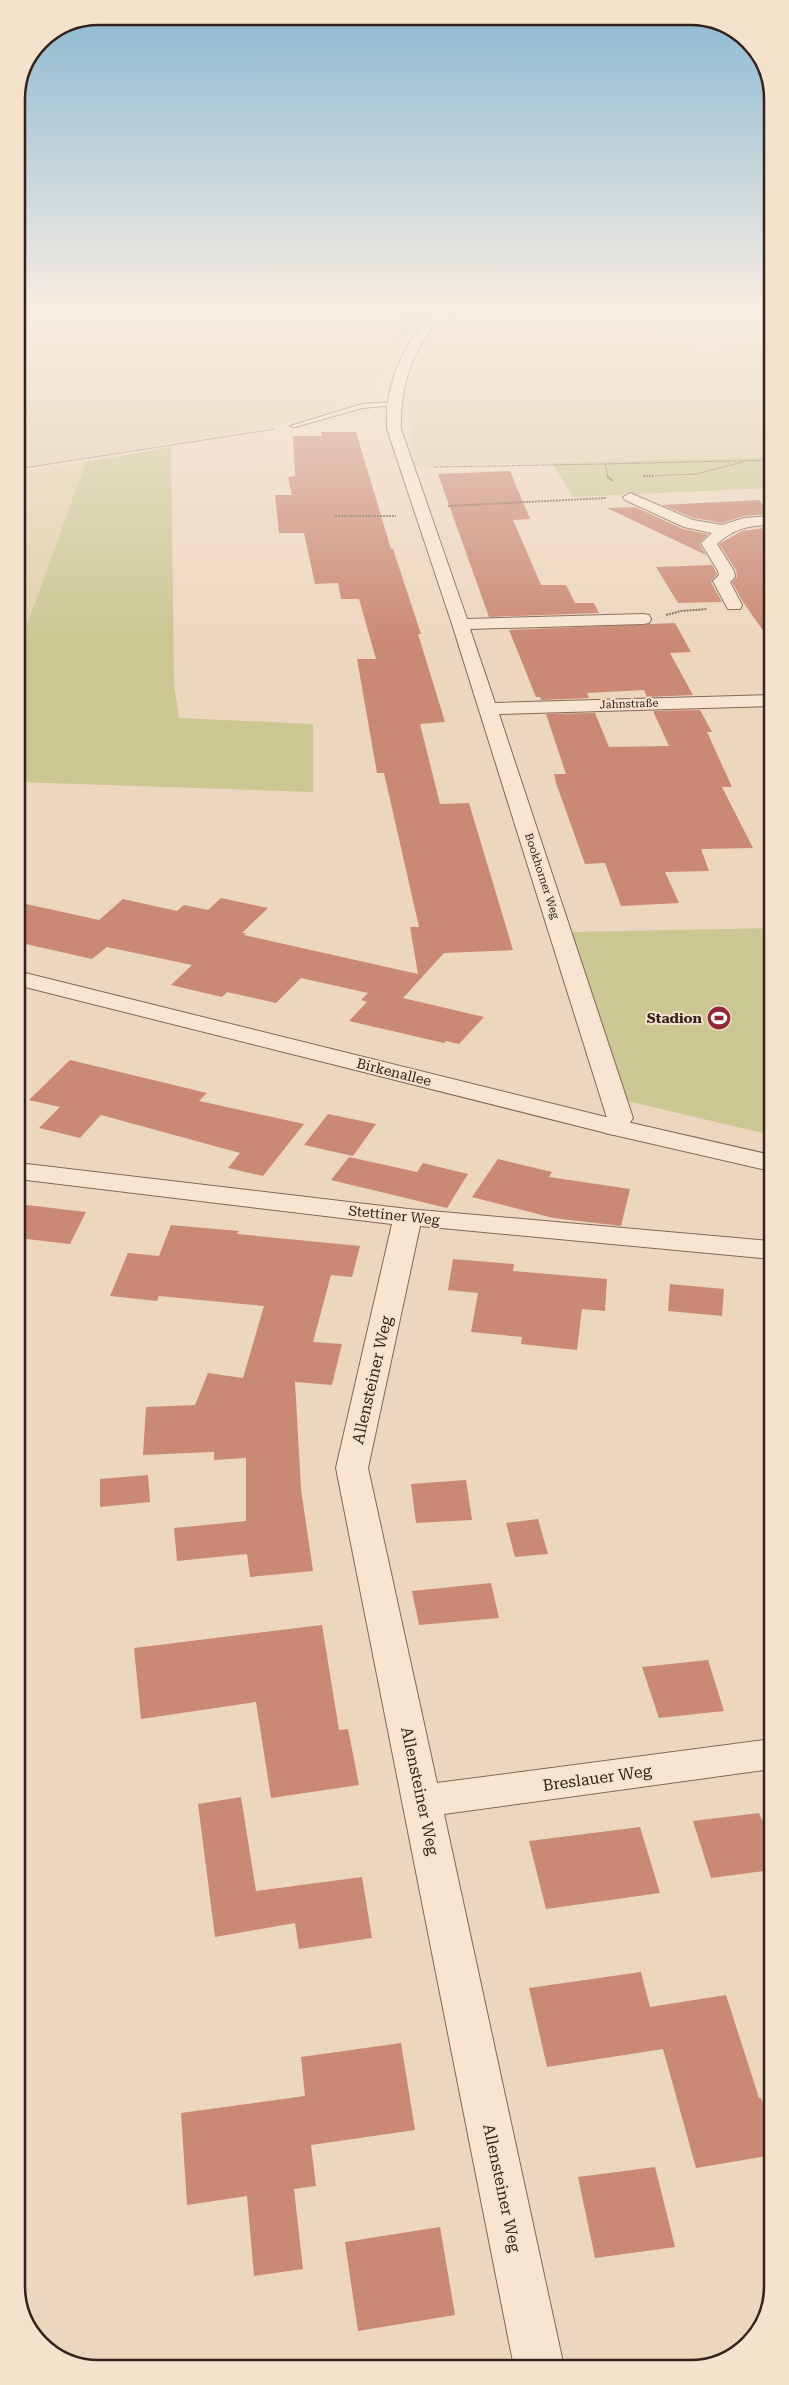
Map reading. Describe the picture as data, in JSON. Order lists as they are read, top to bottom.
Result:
{
  "streets": {
    "street": [
      "Jahnstraße",
      "Bookhorner Weg",
      "Birkenallee",
      "Stettiner Weg",
      "Allensteiner Weg",
      "Breslauer Weg"
    ]
  },
  "crossings": [
    ["Jahnstraße", "Bookhorner Weg"],
    ["Bookhorner Weg", "Birkenallee"],
    ["Stettiner Weg", "Allensteiner Weg"],
    ["Allensteiner Weg", "Breslauer Weg"]
  ],
  "places": {
    "sports": ["Stadion"]
  }
}
